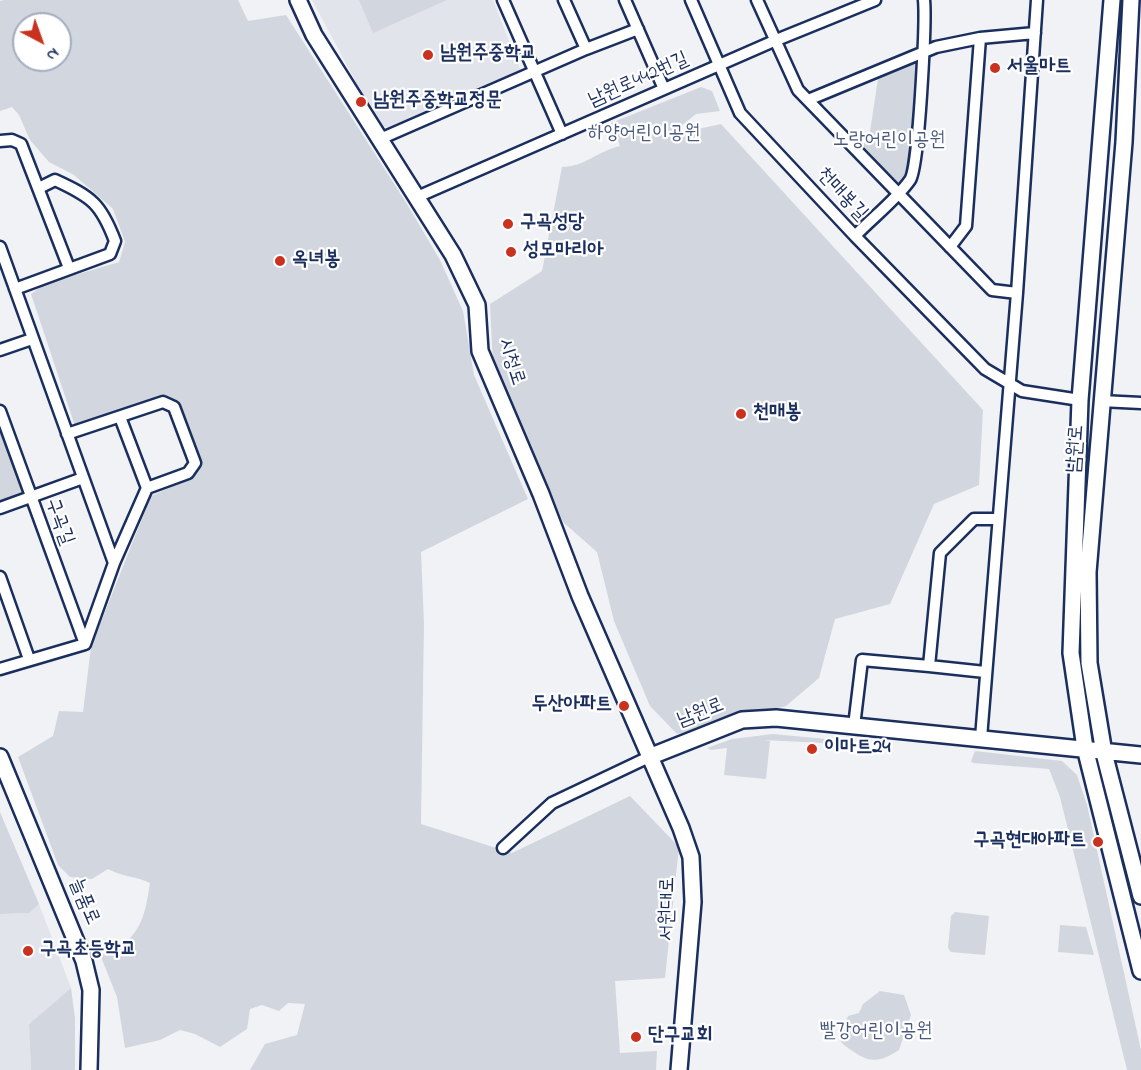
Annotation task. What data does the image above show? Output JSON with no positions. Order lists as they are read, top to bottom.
{
  "streets": {
    "street": [
      "남원로442번길",
      "천매봉길",
      "시청로",
      "남원로",
      "구곡길",
      "늘품로",
      "서원대로"
    ]
  },
  "crossings": [
    ["남원로442번길", "천매봉길"],
    ["남원로442번길", "시청로"],
    ["천매봉길", "남원로"],
    ["시청로", "남원로"],
    ["시청로", "서원대로"],
    ["남원로", "서원대로"]
  ],
  "parks": ["하양어린이공원", "노랑어린이공원", "빨강어린이공원"],
  "places": [
    "남원주중학교",
    "서울마트",
    "남원주중학교정문",
    "구곡성당",
    "성모마리아",
    "옥녀봉",
    "천매봉",
    "두산아파트",
    "이마트24",
    "구곡현대아파트",
    "구곡초등학교",
    "단구교회"
  ],
  "north": "bottom right"
}
